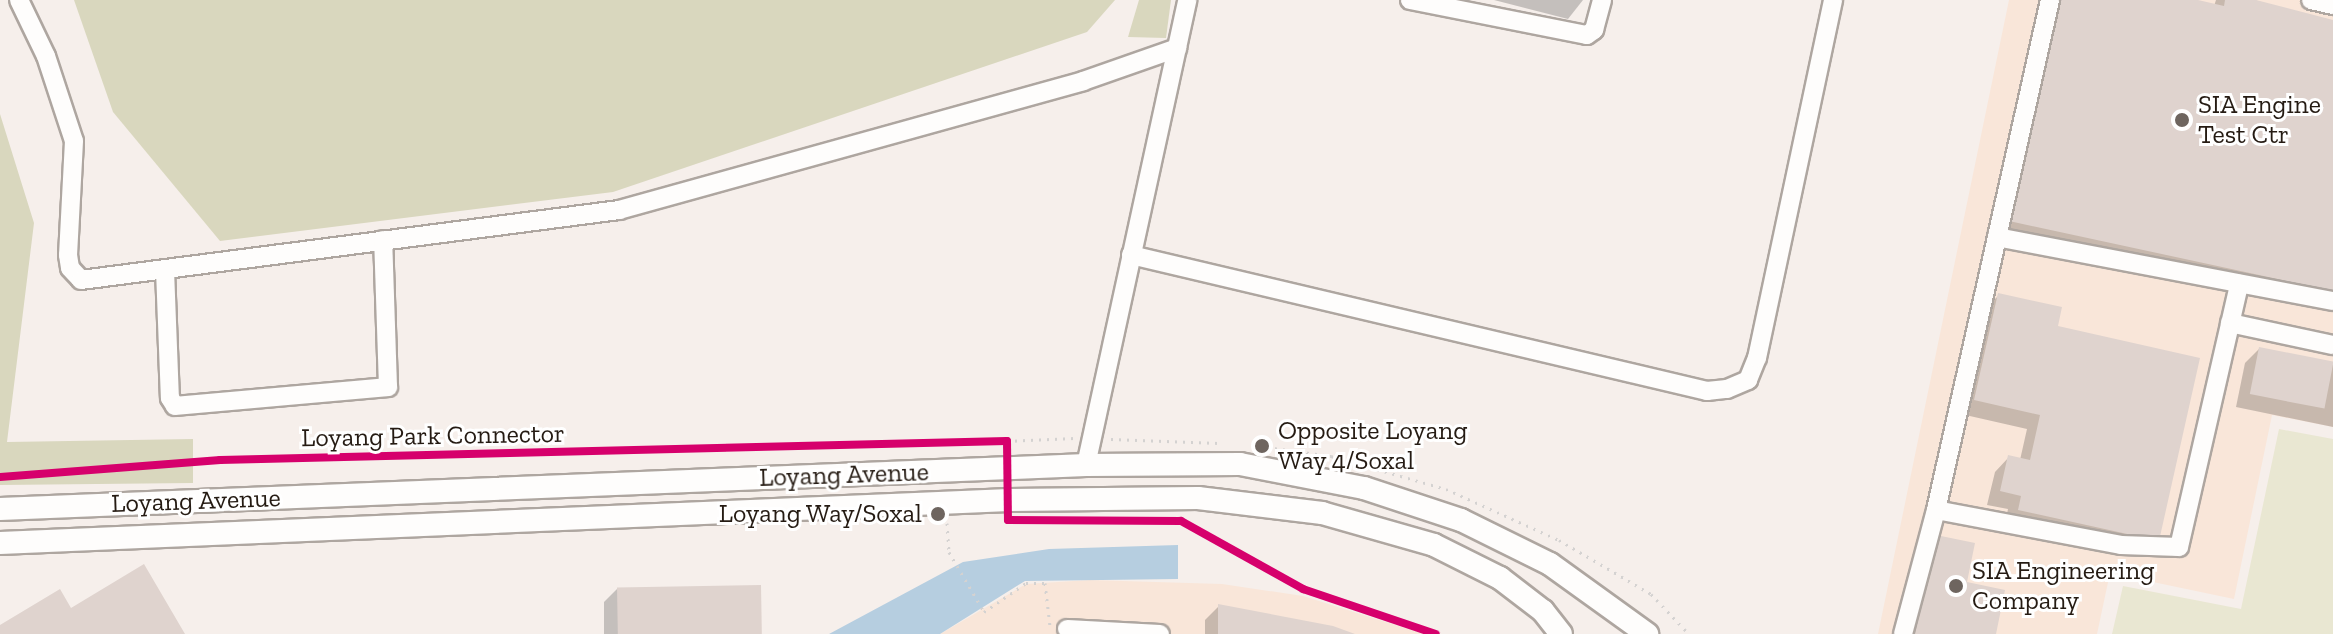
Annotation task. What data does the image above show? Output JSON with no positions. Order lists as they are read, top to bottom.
{
  "streets": {
    "main road": ["Loyang Avenue"],
    "cycle path": ["Loyang Park Connector"]
  },
  "places": [
    "SIA Engine Test Ctr",
    "Opposite Loyang Way 4/Soxal",
    "Loyang Way/Soxal",
    "SIA Engineering Company"
  ]
}
